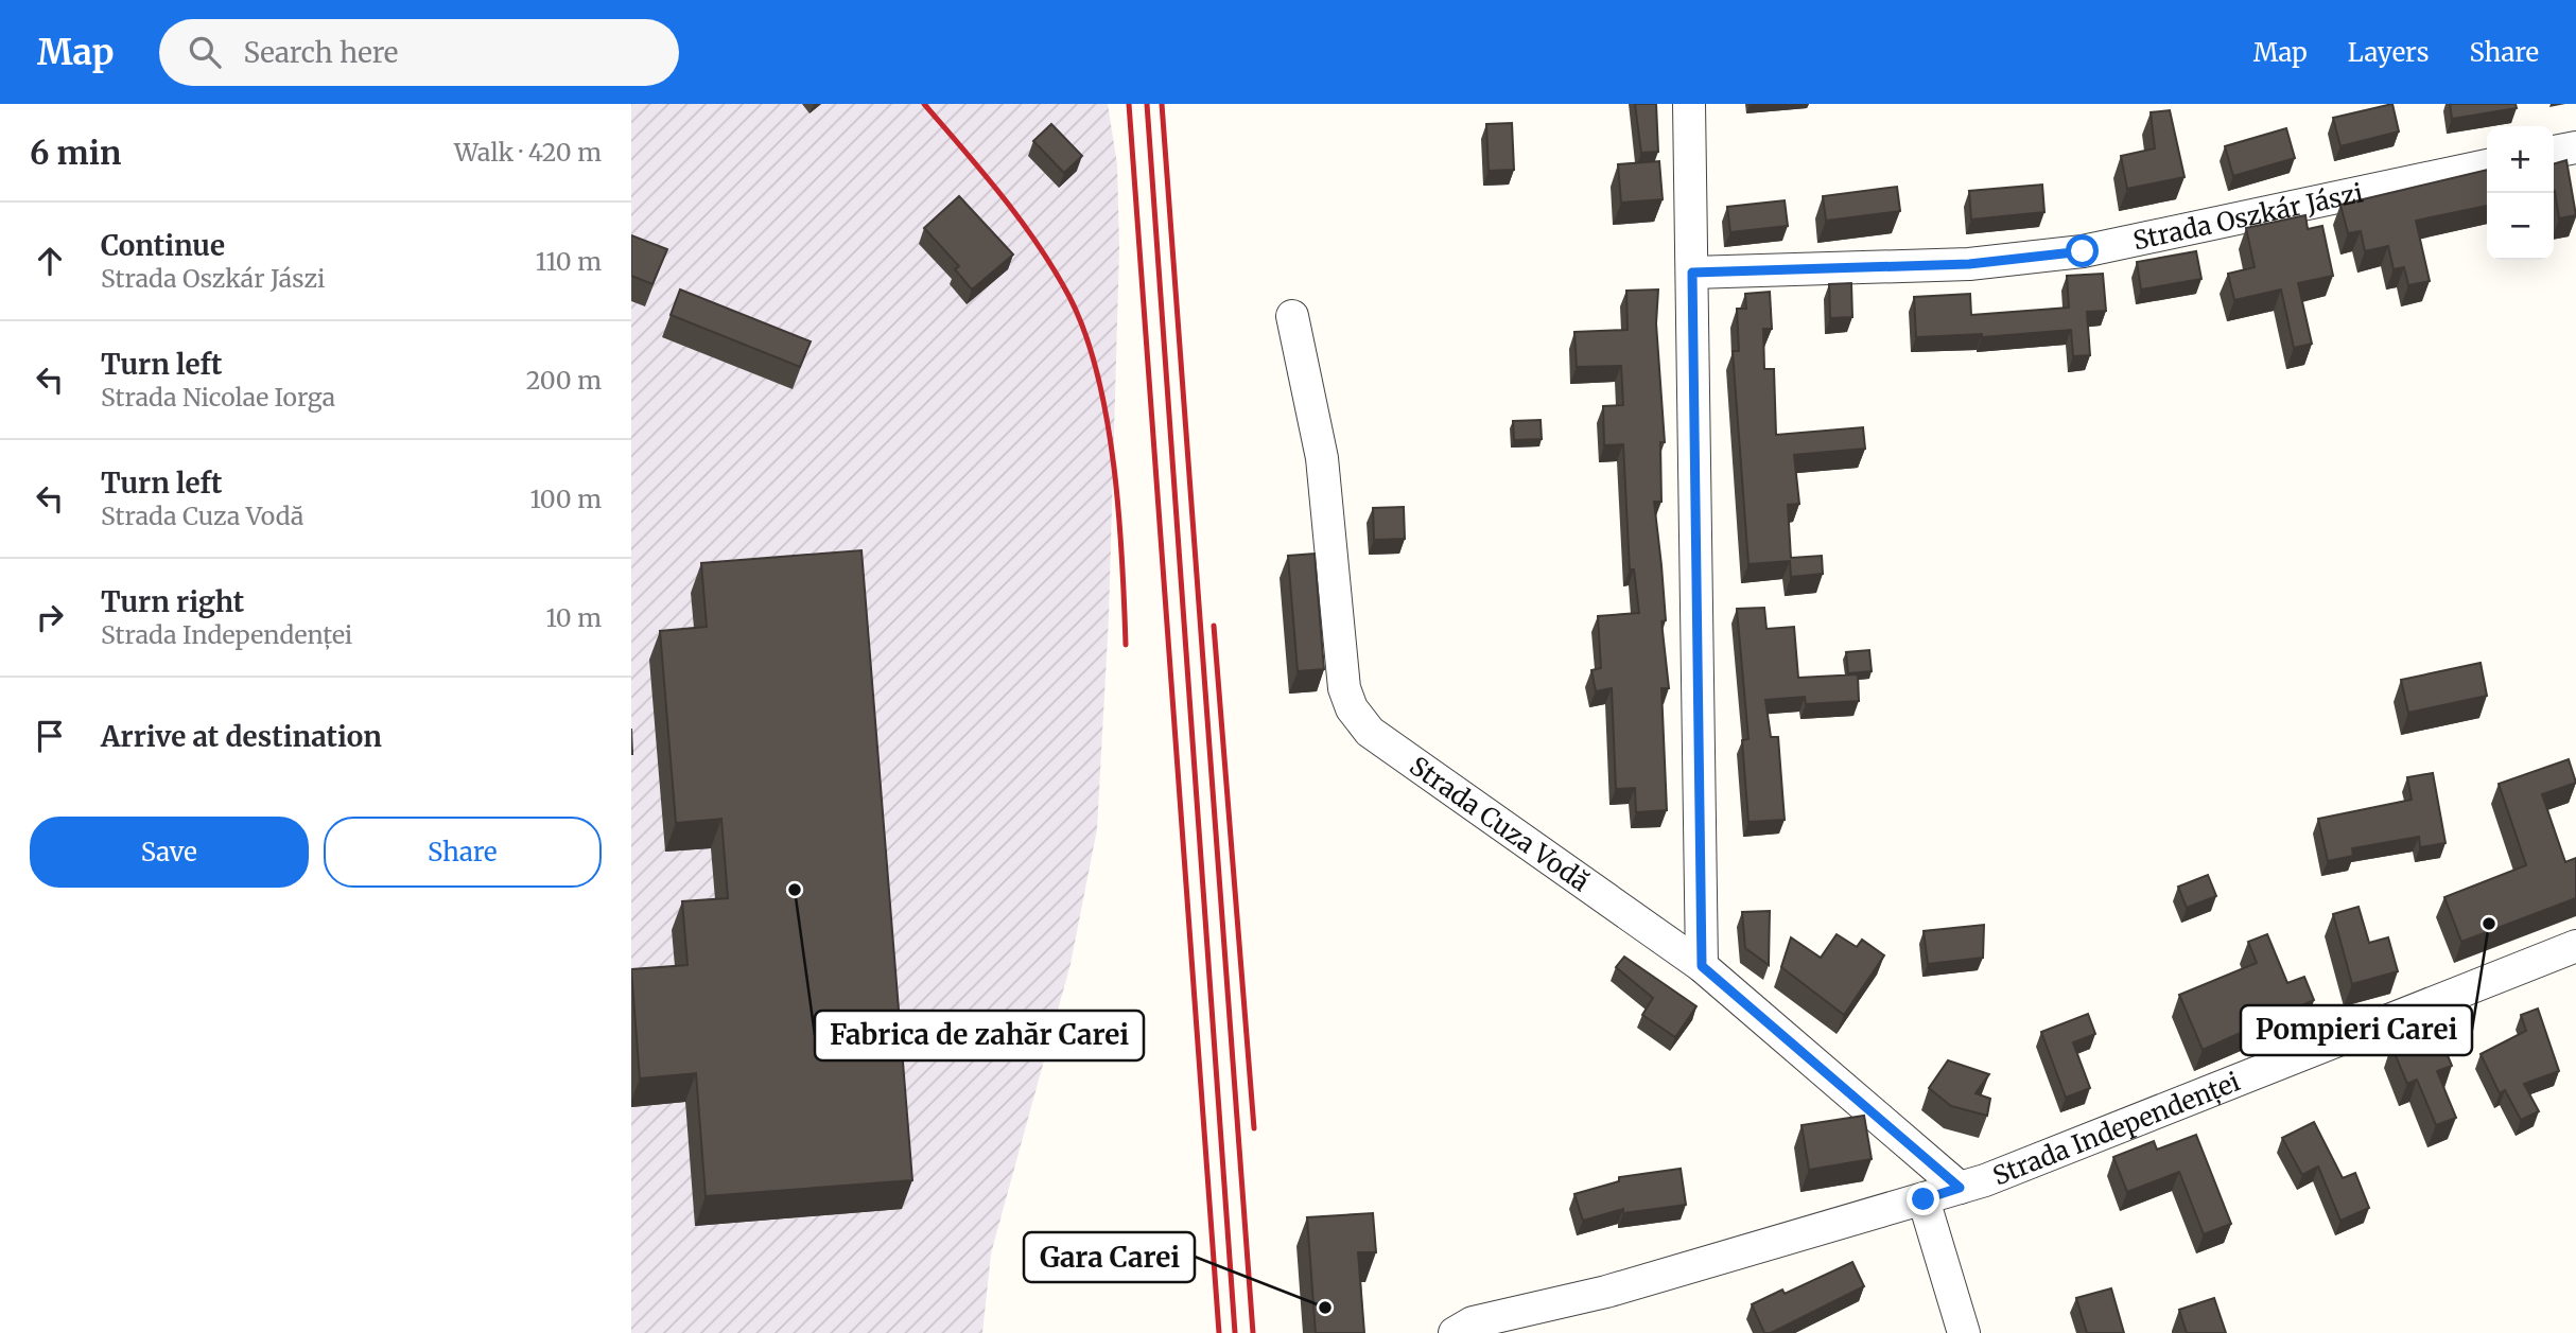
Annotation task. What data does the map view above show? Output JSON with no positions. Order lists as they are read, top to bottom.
{
  "streets": {
    "street": ["Strada Oszkár Jászi", "Strada Cuza Vodă", "Strada Independenței"]
  },
  "crossings": [
    ["Strada Cuza Vodă", "Strada Independenței"]
  ],
  "places": ["Fabrica de zahăr Carei", "Pompieri Carei", "Gara Carei"],
  "page": {
    "header": "Map",
    "search": "Search here",
    "nav": ["Map", "Layers", "Share"],
    "heading": ["6 min", "Walk · 420 m"],
    "map_buttons": ["+", "−"],
    "list": [
      ["Continue", "Strada Oszkár Jászi", "110 m"],
      ["Turn left", "Strada Nicolae Iorga", "200 m"],
      ["Turn left", "Strada Cuza Vodă", "100 m"],
      ["Turn right", "Strada Independenței", "10 m"],
      "Arrive at destination"
    ],
    "buttons": ["Save", "Share"]
  }
}
